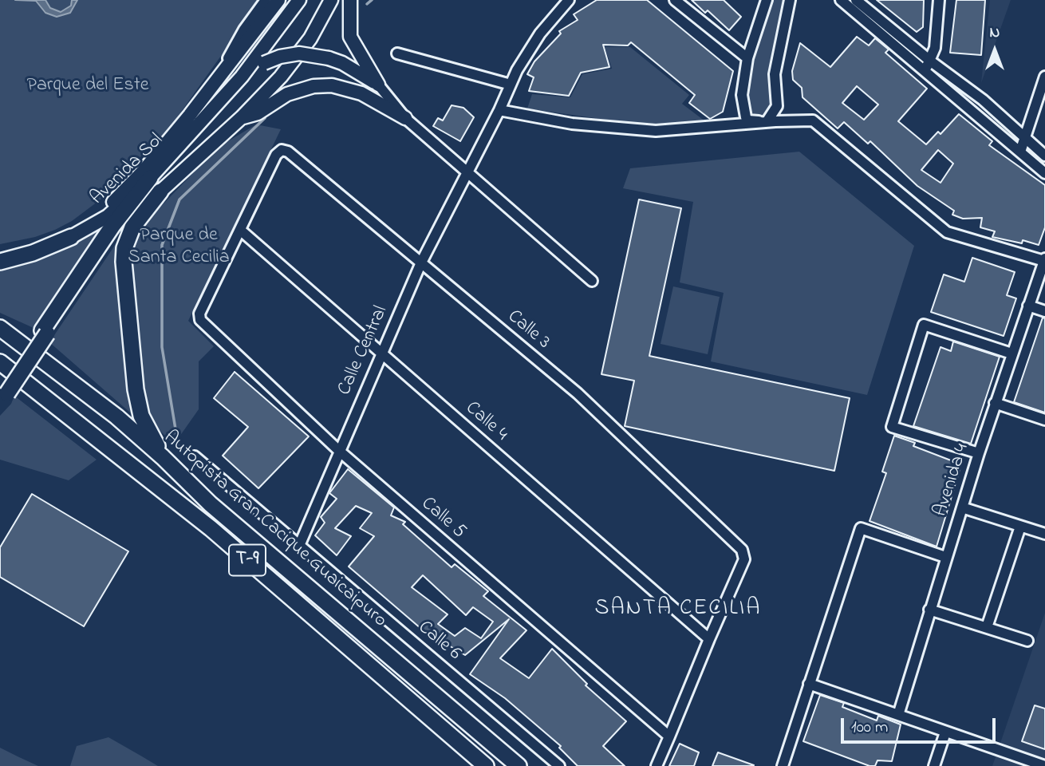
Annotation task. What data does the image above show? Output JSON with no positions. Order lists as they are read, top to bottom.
{
  "streets": {
    "highway": ["Autopista Gran Cacique Guaicaipuro", "T-9"],
    "main road": ["Avenida Sol"],
    "street": [
      "Calle 3",
      "Calle Central",
      "Calle 4",
      "Avenida 4",
      "Calle 5",
      "Calle 6"
    ]
  },
  "crossings": [
    ["Calle 3", "Calle Central"],
    ["Calle 3", "Calle 4"],
    ["Calle 3", "Calle 5"],
    ["Calle Central", "Calle 4"],
    ["Calle Central", "Calle 5"],
    ["Calle Central", "Calle 6"],
    ["Calle 4", "Calle 5"]
  ],
  "districts": ["SANTA CECILIA"],
  "parks": ["Parque del Este", "Parque de Santa Cecilia"],
  "scale_bar": "100 m",
  "north": "top"
}
